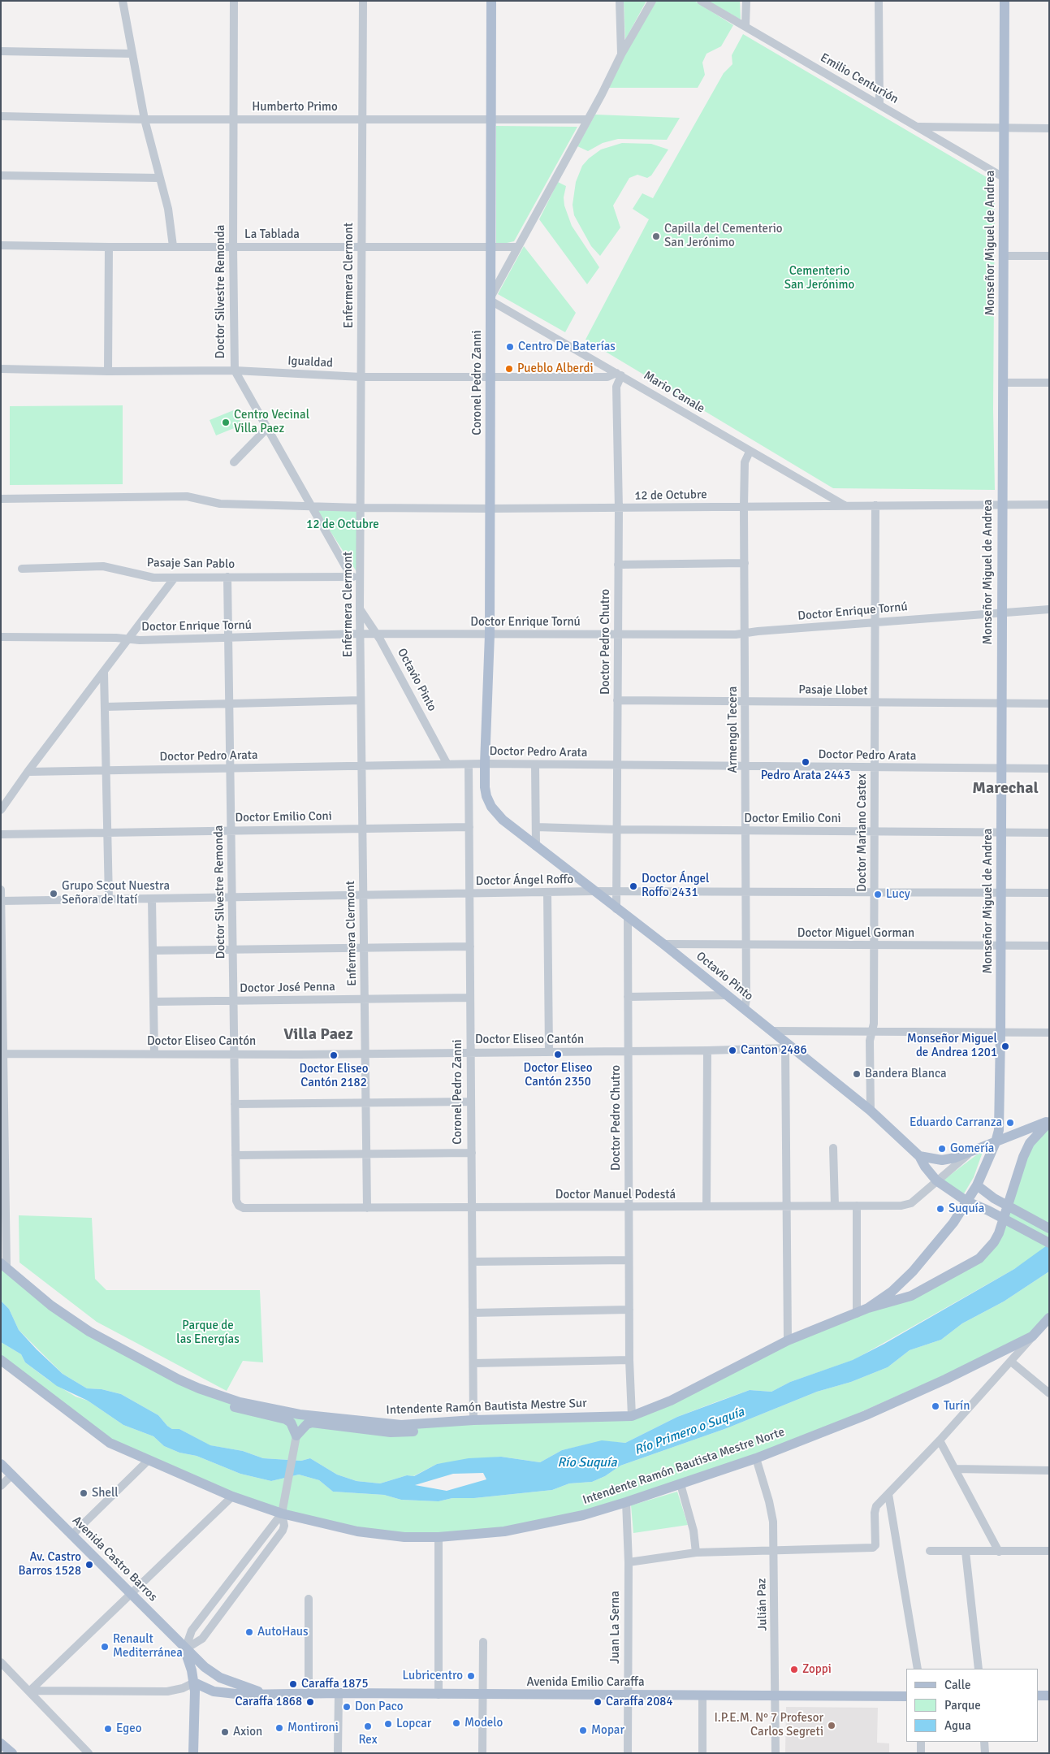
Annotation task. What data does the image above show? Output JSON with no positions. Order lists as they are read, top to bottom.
{
  "streets": {
    "main road": [
      "Monseñor Miguel de Andrea",
      "Coronel Pedro Zanni",
      "Octavio Pinto",
      "Intendente Ramón Bautista Mestre Sur",
      "Intendente Ramón Bautista Mestre Norte",
      "Avenida Castro Barros",
      "Avenida Emilio Caraffa"
    ],
    "street": [
      "Emilio Centurión",
      "Humberto Primo",
      "La Tablada",
      "Enfermera Clermont",
      "Doctor Silvestre Remonda",
      "Igualdad",
      "Mario Canale",
      "12 de Octubre",
      "Pasaje San Pablo",
      "Doctor Enrique Tornú",
      "Doctor Pedro Chutro",
      "Pasaje Llobet",
      "Armengol Tecera",
      "Doctor Pedro Arata",
      "Doctor Emilio Coni",
      "Doctor Mariano Castex",
      "Doctor Ángel Roffo",
      "Doctor Miguel Gorman",
      "Doctor José Penna",
      "Doctor Eliseo Cantón",
      "Doctor Manuel Podestá",
      "Julián Paz",
      "Juan La Serna"
    ]
  },
  "crossings": [
    ["Emilio Centurión", "Monseñor Miguel de Andrea"],
    ["Humberto Primo", "Enfermera Clermont"],
    ["Humberto Primo", "Doctor Silvestre Remonda"],
    ["Humberto Primo", "Coronel Pedro Zanni"],
    ["La Tablada", "Enfermera Clermont"],
    ["La Tablada", "Doctor Silvestre Remonda"],
    ["La Tablada", "Coronel Pedro Zanni"],
    ["Monseñor Miguel de Andrea", "12 de Octubre"],
    ["Monseñor Miguel de Andrea", "Doctor Enrique Tornú"],
    ["Monseñor Miguel de Andrea", "Pasaje Llobet"],
    ["Monseñor Miguel de Andrea", "Doctor Pedro Arata"],
    ["Monseñor Miguel de Andrea", "Doctor Emilio Coni"],
    ["Monseñor Miguel de Andrea", "Doctor Ángel Roffo"],
    ["Monseñor Miguel de Andrea", "Doctor Miguel Gorman"],
    ["Monseñor Miguel de Andrea", "Intendente Ramón Bautista Mestre Sur"],
    ["Enfermera Clermont", "Igualdad"],
    ["Enfermera Clermont", "12 de Octubre"],
    ["Enfermera Clermont", "Pasaje San Pablo"],
    ["Enfermera Clermont", "Doctor Enrique Tornú"],
    ["Enfermera Clermont", "Octavio Pinto"],
    ["Enfermera Clermont", "Doctor Pedro Arata"],
    ["Enfermera Clermont", "Doctor Emilio Coni"],
    ["Enfermera Clermont", "Doctor Ángel Roffo"],
    ["Enfermera Clermont", "Doctor José Penna"],
    ["Enfermera Clermont", "Doctor Eliseo Cantón"],
    ["Enfermera Clermont", "Doctor Manuel Podestá"],
    ["Doctor Silvestre Remonda", "Igualdad"],
    ["Doctor Silvestre Remonda", "12 de Octubre"],
    ["Doctor Silvestre Remonda", "Pasaje San Pablo"],
    ["Doctor Silvestre Remonda", "Doctor Enrique Tornú"],
    ["Doctor Silvestre Remonda", "Doctor Pedro Arata"],
    ["Doctor Silvestre Remonda", "Doctor Emilio Coni"],
    ["Doctor Silvestre Remonda", "Doctor Ángel Roffo"],
    ["Doctor Silvestre Remonda", "Doctor José Penna"],
    ["Doctor Silvestre Remonda", "Doctor Eliseo Cantón"],
    ["Doctor Silvestre Remonda", "Doctor Manuel Podestá"],
    ["Igualdad", "Coronel Pedro Zanni"],
    ["Igualdad", "Mario Canale"],
    ["Igualdad", "Doctor Pedro Chutro"],
    ["Coronel Pedro Zanni", "Mario Canale"],
    ["Coronel Pedro Zanni", "12 de Octubre"],
    ["Coronel Pedro Zanni", "Doctor Enrique Tornú"],
    ["Coronel Pedro Zanni", "Octavio Pinto"],
    ["Coronel Pedro Zanni", "Doctor Pedro Arata"],
    ["Coronel Pedro Zanni", "Doctor Emilio Coni"],
    ["Coronel Pedro Zanni", "Doctor Ángel Roffo"],
    ["Coronel Pedro Zanni", "Doctor José Penna"],
    ["Coronel Pedro Zanni", "Doctor Eliseo Cantón"],
    ["Coronel Pedro Zanni", "Doctor Manuel Podestá"],
    ["Coronel Pedro Zanni", "Intendente Ramón Bautista Mestre Sur"],
    ["Mario Canale", "12 de Octubre"],
    ["Mario Canale", "Doctor Pedro Chutro"],
    ["Mario Canale", "Armengol Tecera"],
    ["12 de Octubre", "Doctor Pedro Chutro"],
    ["12 de Octubre", "Armengol Tecera"],
    ["12 de Octubre", "Doctor Mariano Castex"],
    ["Doctor Enrique Tornú", "Doctor Pedro Chutro"],
    ["Doctor Enrique Tornú", "Octavio Pinto"],
    ["Doctor Enrique Tornú", "Armengol Tecera"],
    ["Doctor Enrique Tornú", "Doctor Mariano Castex"],
    ["Doctor Pedro Chutro", "Octavio Pinto"],
    ["Doctor Pedro Chutro", "Pasaje Llobet"],
    ["Doctor Pedro Chutro", "Doctor Pedro Arata"],
    ["Doctor Pedro Chutro", "Doctor Emilio Coni"],
    ["Doctor Pedro Chutro", "Doctor Ángel Roffo"],
    ["Doctor Pedro Chutro", "Doctor Eliseo Cantón"],
    ["Doctor Pedro Chutro", "Doctor Manuel Podestá"],
    ["Doctor Pedro Chutro", "Intendente Ramón Bautista Mestre Sur"],
    ["Octavio Pinto", "Armengol Tecera"],
    ["Octavio Pinto", "Doctor Pedro Arata"],
    ["Octavio Pinto", "Doctor Mariano Castex"],
    ["Octavio Pinto", "Doctor Ángel Roffo"],
    ["Octavio Pinto", "Doctor Miguel Gorman"],
    ["Octavio Pinto", "Doctor Eliseo Cantón"],
    ["Octavio Pinto", "Doctor Manuel Podestá"],
    ["Octavio Pinto", "Intendente Ramón Bautista Mestre Sur"],
    ["Pasaje Llobet", "Armengol Tecera"],
    ["Pasaje Llobet", "Doctor Mariano Castex"],
    ["Armengol Tecera", "Doctor Pedro Arata"],
    ["Armengol Tecera", "Doctor Emilio Coni"],
    ["Armengol Tecera", "Doctor Ángel Roffo"],
    ["Armengol Tecera", "Doctor Miguel Gorman"],
    ["Doctor Pedro Arata", "Doctor Mariano Castex"],
    ["Doctor Emilio Coni", "Doctor Mariano Castex"],
    ["Doctor Mariano Castex", "Doctor Ángel Roffo"],
    ["Doctor Mariano Castex", "Doctor Miguel Gorman"],
    ["Intendente Ramón Bautista Mestre Norte", "Julián Paz"],
    ["Intendente Ramón Bautista Mestre Norte", "Juan La Serna"],
    ["Avenida Castro Barros", "Avenida Emilio Caraffa"],
    ["Julián Paz", "Avenida Emilio Caraffa"],
    ["Juan La Serna", "Avenida Emilio Caraffa"]
  ],
  "districts": ["Marechal", "Villa Paez"],
  "water": ["Río Primero o Suquía", "Río Suquía"],
  "parks": ["Cementerio San Jerónimo", "12 de Octubre", "Parque de las Energías"],
  "places": [
    "Capilla del Cementerio San Jerónimo",
    "Centro De Baterías",
    "Pueblo Alberdi",
    "Centro Vecinal Villa Paez",
    "Pedro Arata 2443",
    "Doctor Ángel Roffo 2431",
    "Grupo Scout Nuestra Señora de Itatí",
    "Lucy",
    "Monseñor Miguel de Andrea 1201",
    "Canton 2486",
    "Doctor Eliseo Cantón 2350",
    "Doctor Eliseo Cantón 2182",
    "Bandera Blanca",
    "Eduardo Carranza",
    "Gomería",
    "Suquía",
    "Turín",
    "Shell",
    "Av. Castro Barros 1528",
    "AutoHaus",
    "Renault Mediterránea",
    "Zoppi",
    "Lubricentro",
    "Caraffa 1875",
    "Caraffa 1868",
    "Caraffa 2084",
    "Don Paco",
    "Modelo",
    "Lopcar",
    "I.P.E.M. N° 7 Profesor Carlos Segreti",
    "Rex",
    "Montironi",
    "Egeo",
    "Mopar",
    "Axion"
  ],
  "legend": ["Calle", "Parque", "Agua"]
}
